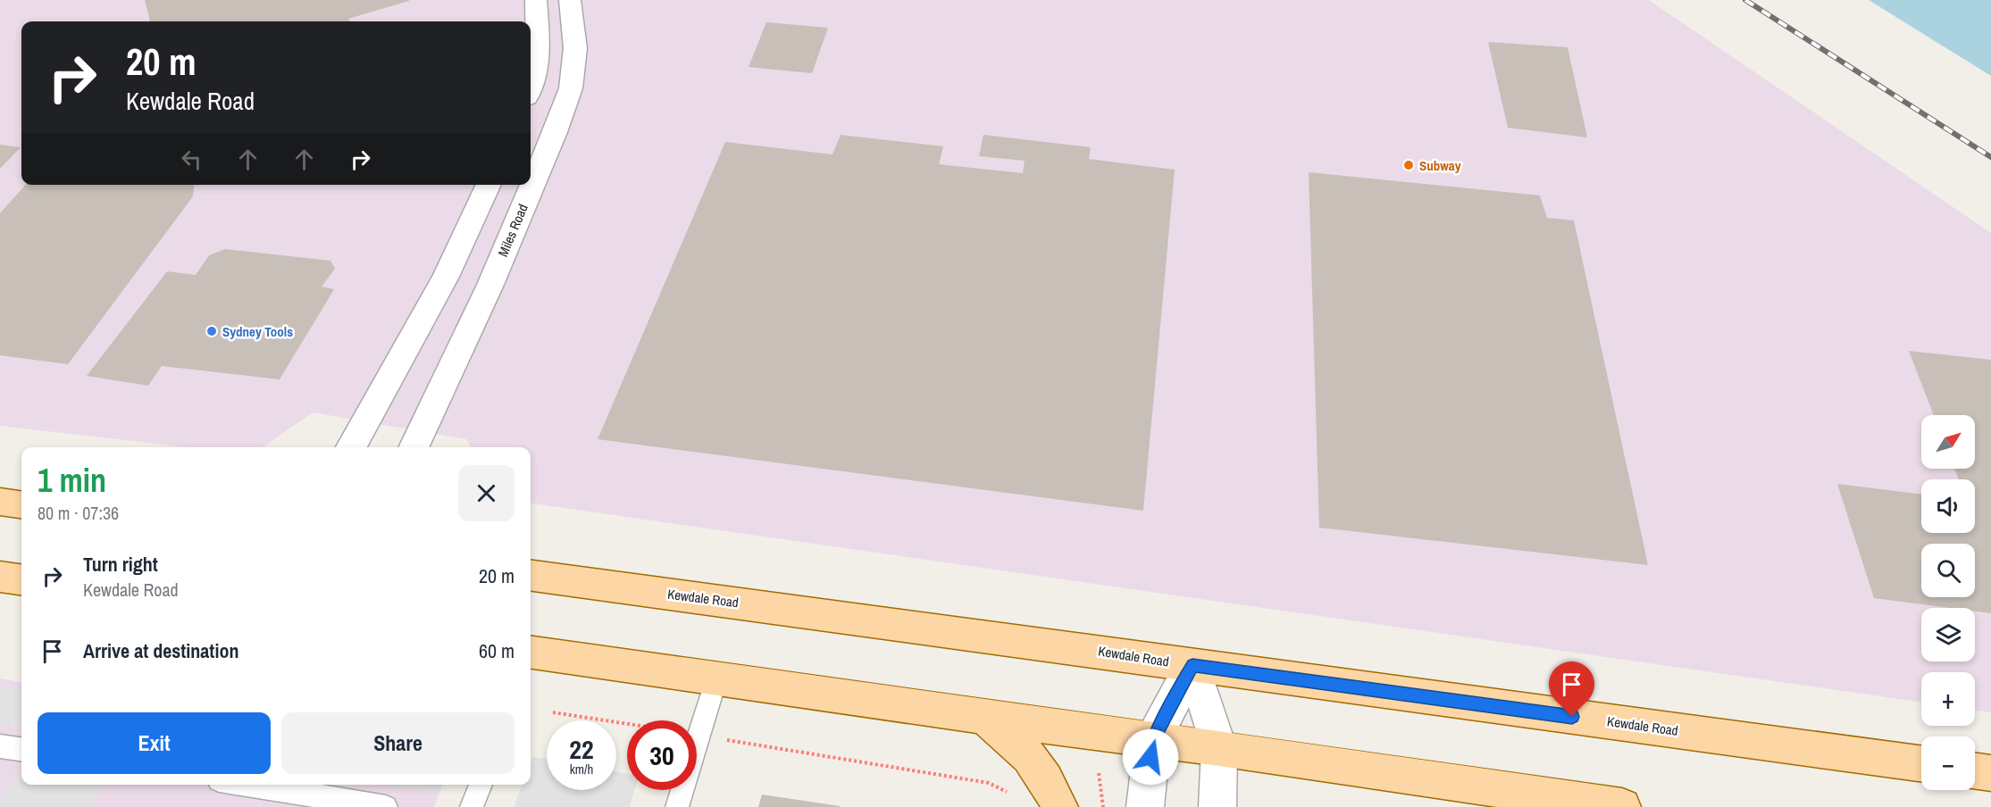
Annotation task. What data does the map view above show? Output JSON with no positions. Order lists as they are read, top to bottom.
{
  "streets": {
    "main road": ["Kewdale Road"],
    "street": ["Miles Road"]
  },
  "places": ["Subway", "Sydney Tools"],
  "north": "top right",
  "page": {
    "turn": ["20 m", "Kewdale Road"],
    "map_buttons": ["+", "−"],
    "heading": ["1 min", "80 m · 07:36"],
    "list": [
      {
        "name": "Turn right",
        "note": "Kewdale Road",
        "value": "20 m"
      },
      {
        "name": "Arrive at destination",
        "value": "60 m"
      }
    ],
    "buttons": ["Exit", "Share"],
    "speed": "22 km/h",
    "limit": "30"
  }
}
